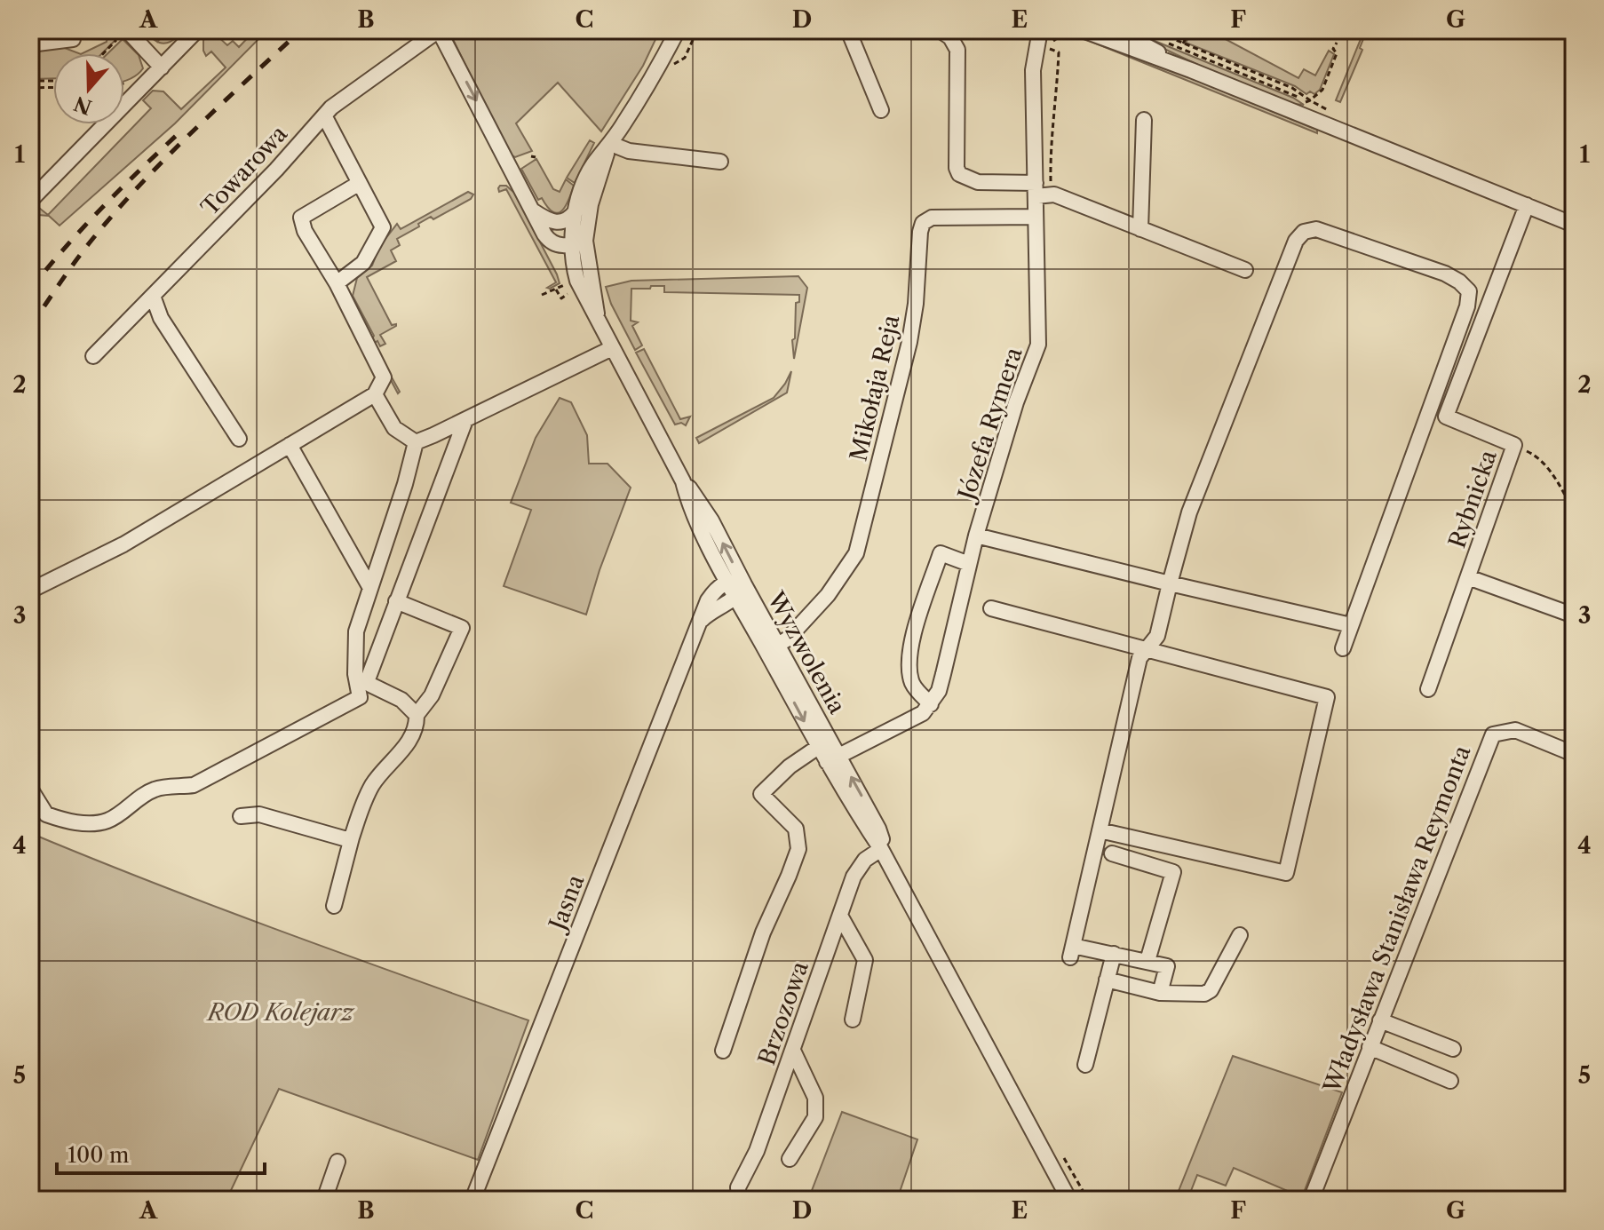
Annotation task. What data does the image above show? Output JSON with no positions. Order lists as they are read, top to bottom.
{
  "streets": {
    "street": [
      "Towarowa",
      "Mikołaja Reja",
      "Józefa Rymera",
      "Rybnicka",
      "Wyzwolenia",
      "Jasna",
      "Władysława Stanisława Reymonta",
      "Brzozowa"
    ]
  },
  "crossings": [
    ["Towarowa", "Wyzwolenia"],
    ["Mikołaja Reja", "Józefa Rymera"],
    ["Mikołaja Reja", "Wyzwolenia"],
    ["Wyzwolenia", "Jasna"],
    ["Wyzwolenia", "Brzozowa"]
  ],
  "parks": ["ROD Kolejarz"],
  "scale_bar": "100 m",
  "north": "bottom",
  "grid": {
    "columns": [
      "A",
      "B",
      "C",
      "D",
      "E",
      "F",
      "G"
    ],
    "rows": [
      "1",
      "2",
      "3",
      "4",
      "5"
    ]
  }
}
